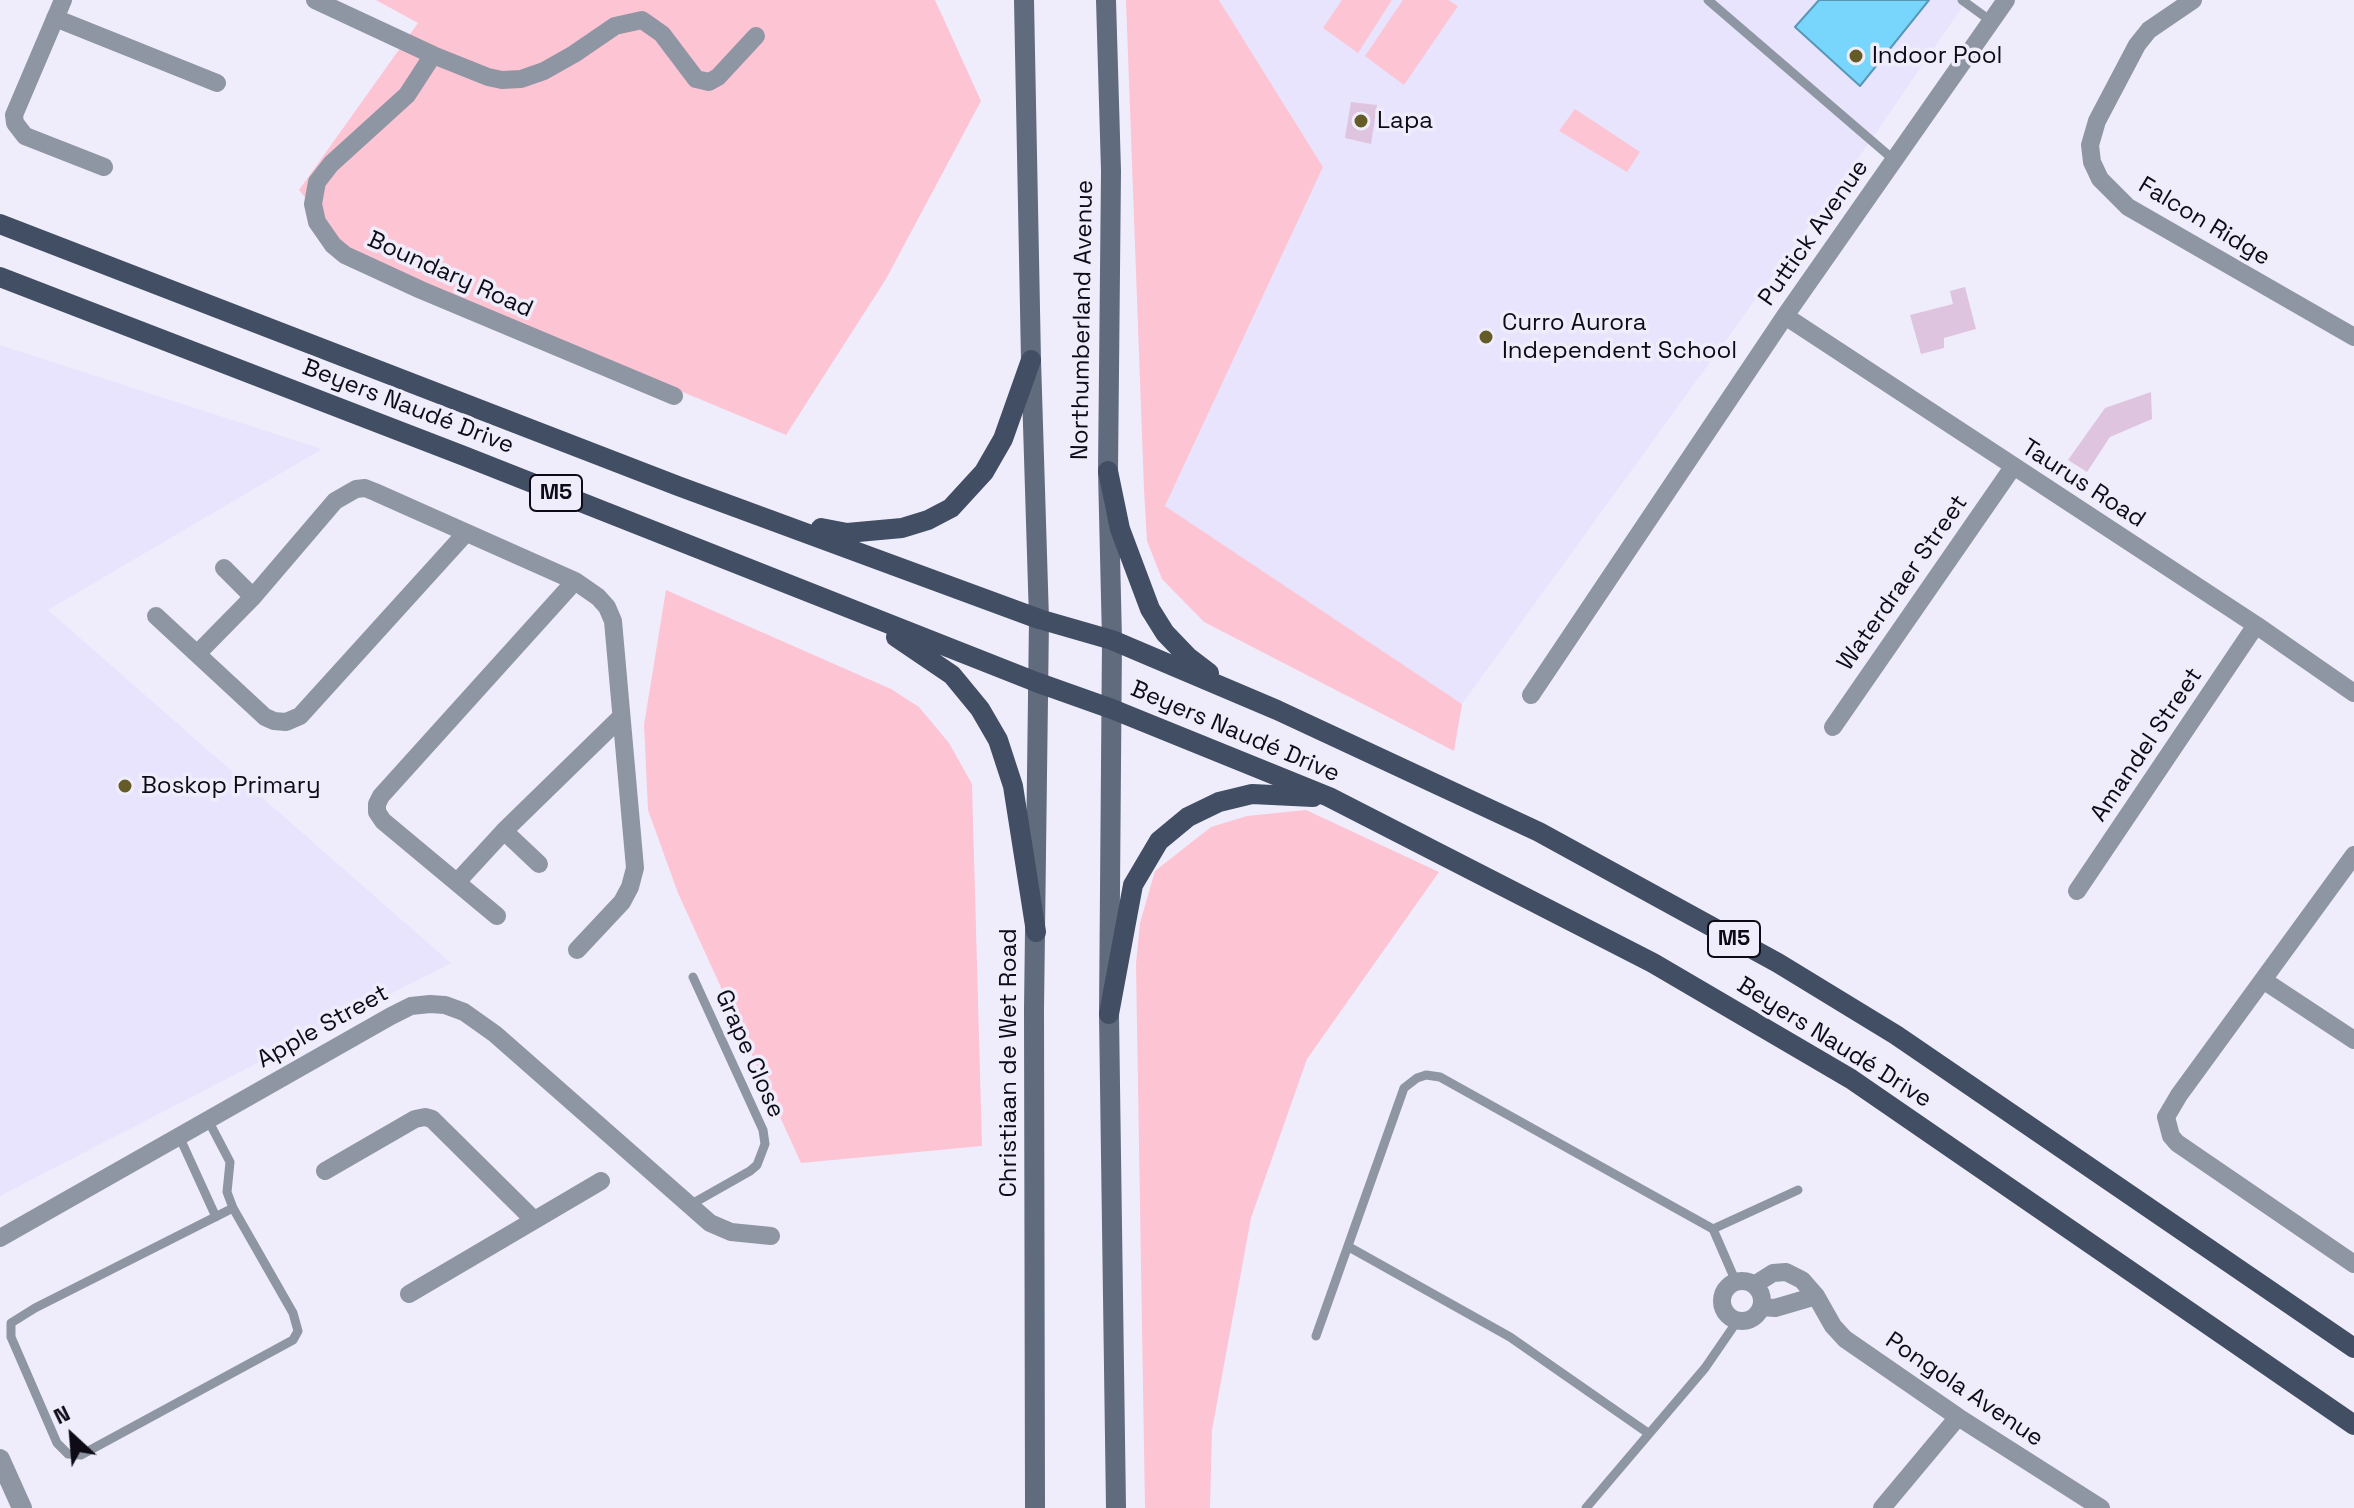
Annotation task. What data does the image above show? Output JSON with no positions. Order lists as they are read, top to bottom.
{
  "streets": {
    "main road": [
      "Northumberland Avenue",
      "Beyers Naudé Drive",
      "M5",
      "Christiaan de Wet Road"
    ],
    "street": [
      "Falcon Ridge",
      "Puttick Avenue",
      "Boundary Road",
      "Taurus Road",
      "Waterdraer Street",
      "Amandel Street",
      "Apple Street",
      "Pongola Avenue"
    ],
    "lane": ["Grape Close"]
  },
  "crossings": [
    ["Puttick Avenue", "Taurus Road"],
    ["Northumberland Avenue", "Beyers Naudé Drive"],
    ["Northumberland Avenue", "Christiaan de Wet Road"],
    ["Beyers Naudé Drive", "Christiaan de Wet Road"],
    ["Taurus Road", "Waterdraer Street"],
    ["Taurus Road", "Amandel Street"],
    ["Apple Street", "Grape Close"]
  ],
  "places": [
    "Indoor Pool",
    "Lapa",
    "Curro Aurora Independent School",
    "Boskop Primary"
  ],
  "north": "top left"
}
